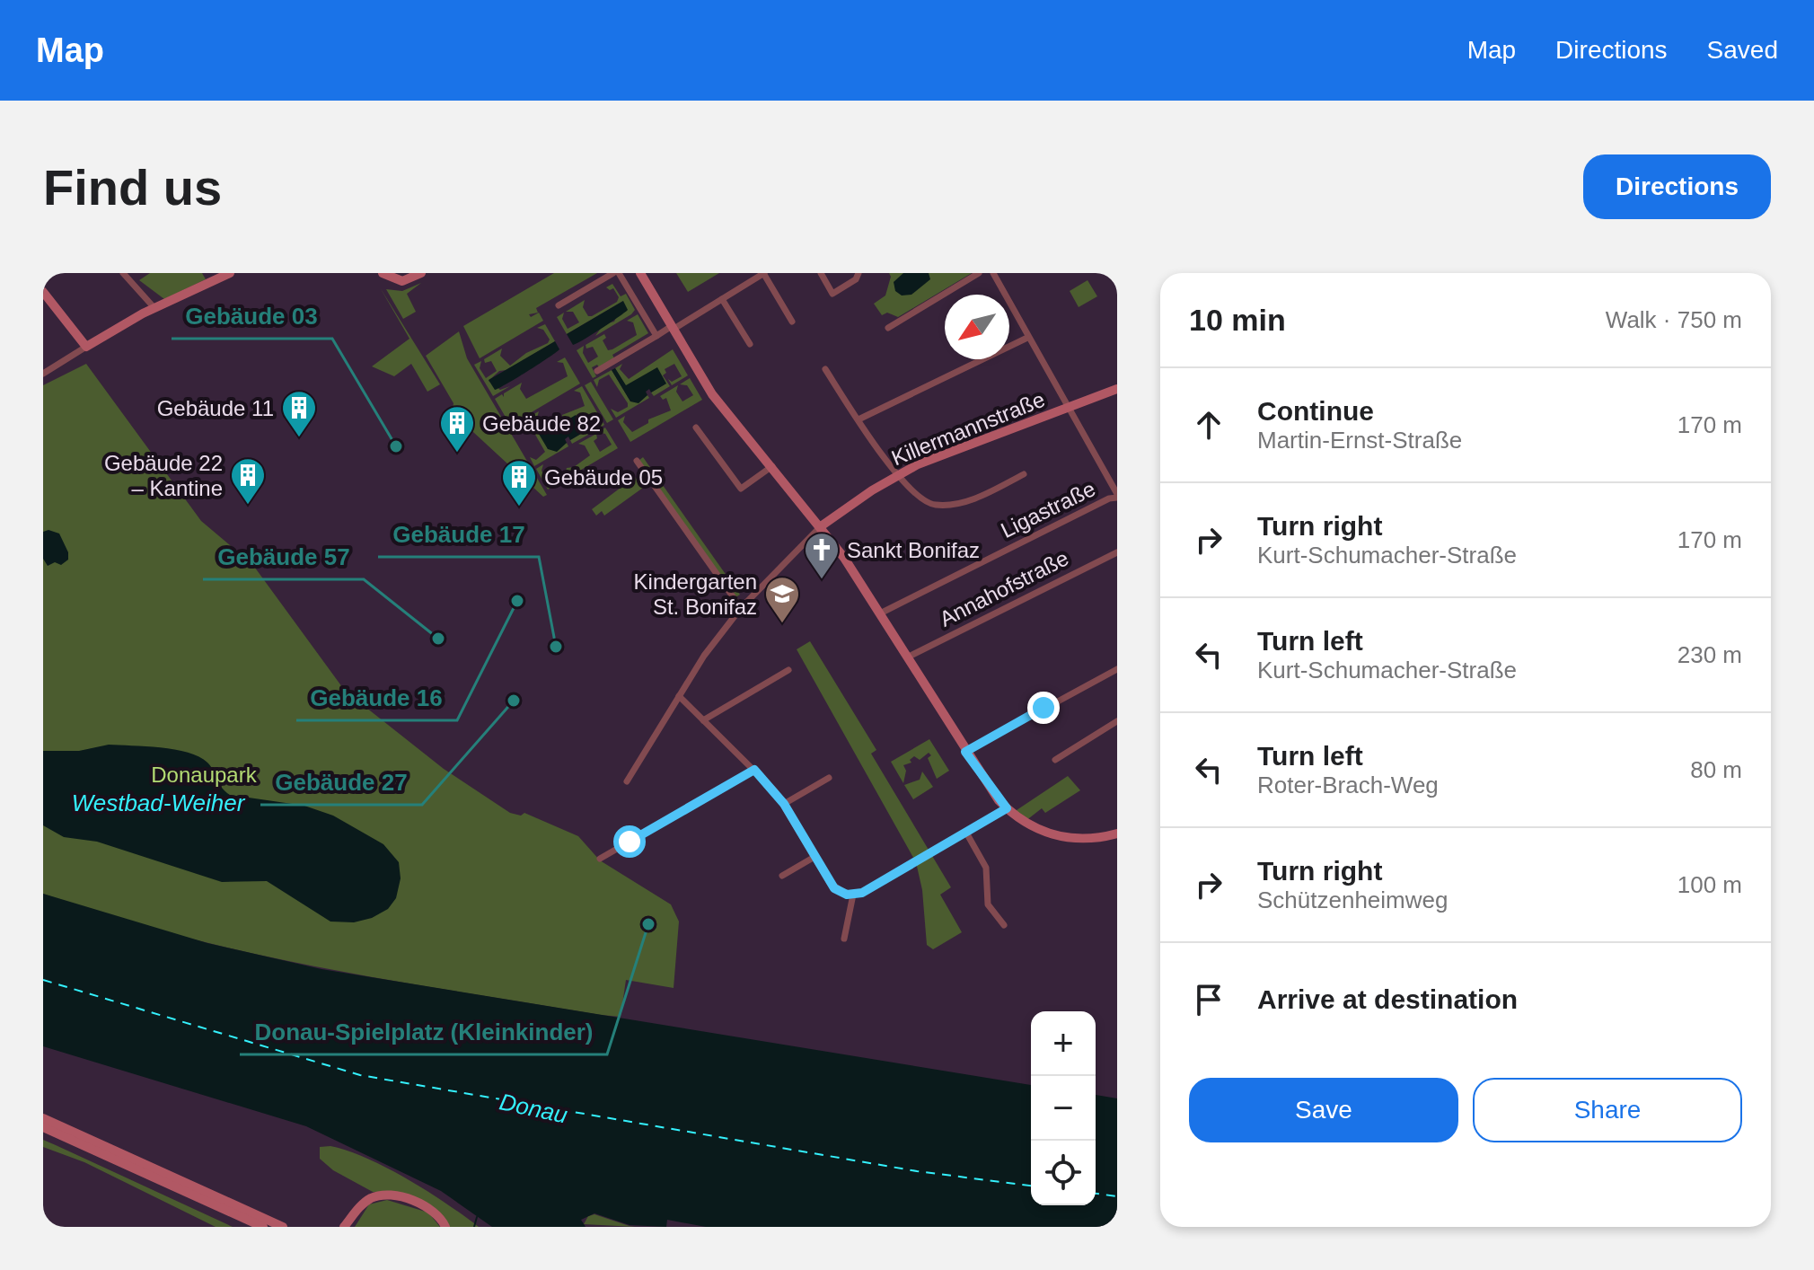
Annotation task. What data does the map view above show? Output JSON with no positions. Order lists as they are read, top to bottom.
{
  "streets": {
    "street": ["Killermannstraße", "Ligastraße", "Annahofstraße"]
  },
  "water": ["Westbad-Weiher", "Donau"],
  "parks": ["Donaupark"],
  "places": {
    "building": [
      "Gebäude 11",
      "Gebäude 82",
      "Gebäude 22 – Kantine",
      "Gebäude 05"
    ],
    "other": [
      "Gebäude 03",
      "Gebäude 16",
      "Gebäude 57",
      "Gebäude 17",
      "Gebäude 27",
      "Donau-Spielplatz (Kleinkinder)"
    ],
    "church": ["Sankt Bonifaz"],
    "school or university": ["Kindergarten St. Bonifaz"]
  },
  "north": "bottom left",
  "page": {
    "header": "Map",
    "nav": ["Map", "Directions", "Saved"],
    "buttons": [
      "Directions",
      ["Save", "Share"]
    ],
    "title": "Find us",
    "heading": ["10 min", "Walk · 750 m"],
    "list": [
      ["Continue", "Martin-Ernst-Straße", "170 m"],
      ["Turn right", "Kurt-Schumacher-Straße", "170 m"],
      ["Turn left", "Kurt-Schumacher-Straße", "230 m"],
      ["Turn left", "Roter-Brach-Weg", "80 m"],
      ["Turn right", "Schützenheimweg", "100 m"],
      "Arrive at destination"
    ],
    "map_buttons": ["+", "−"]
  }
}
